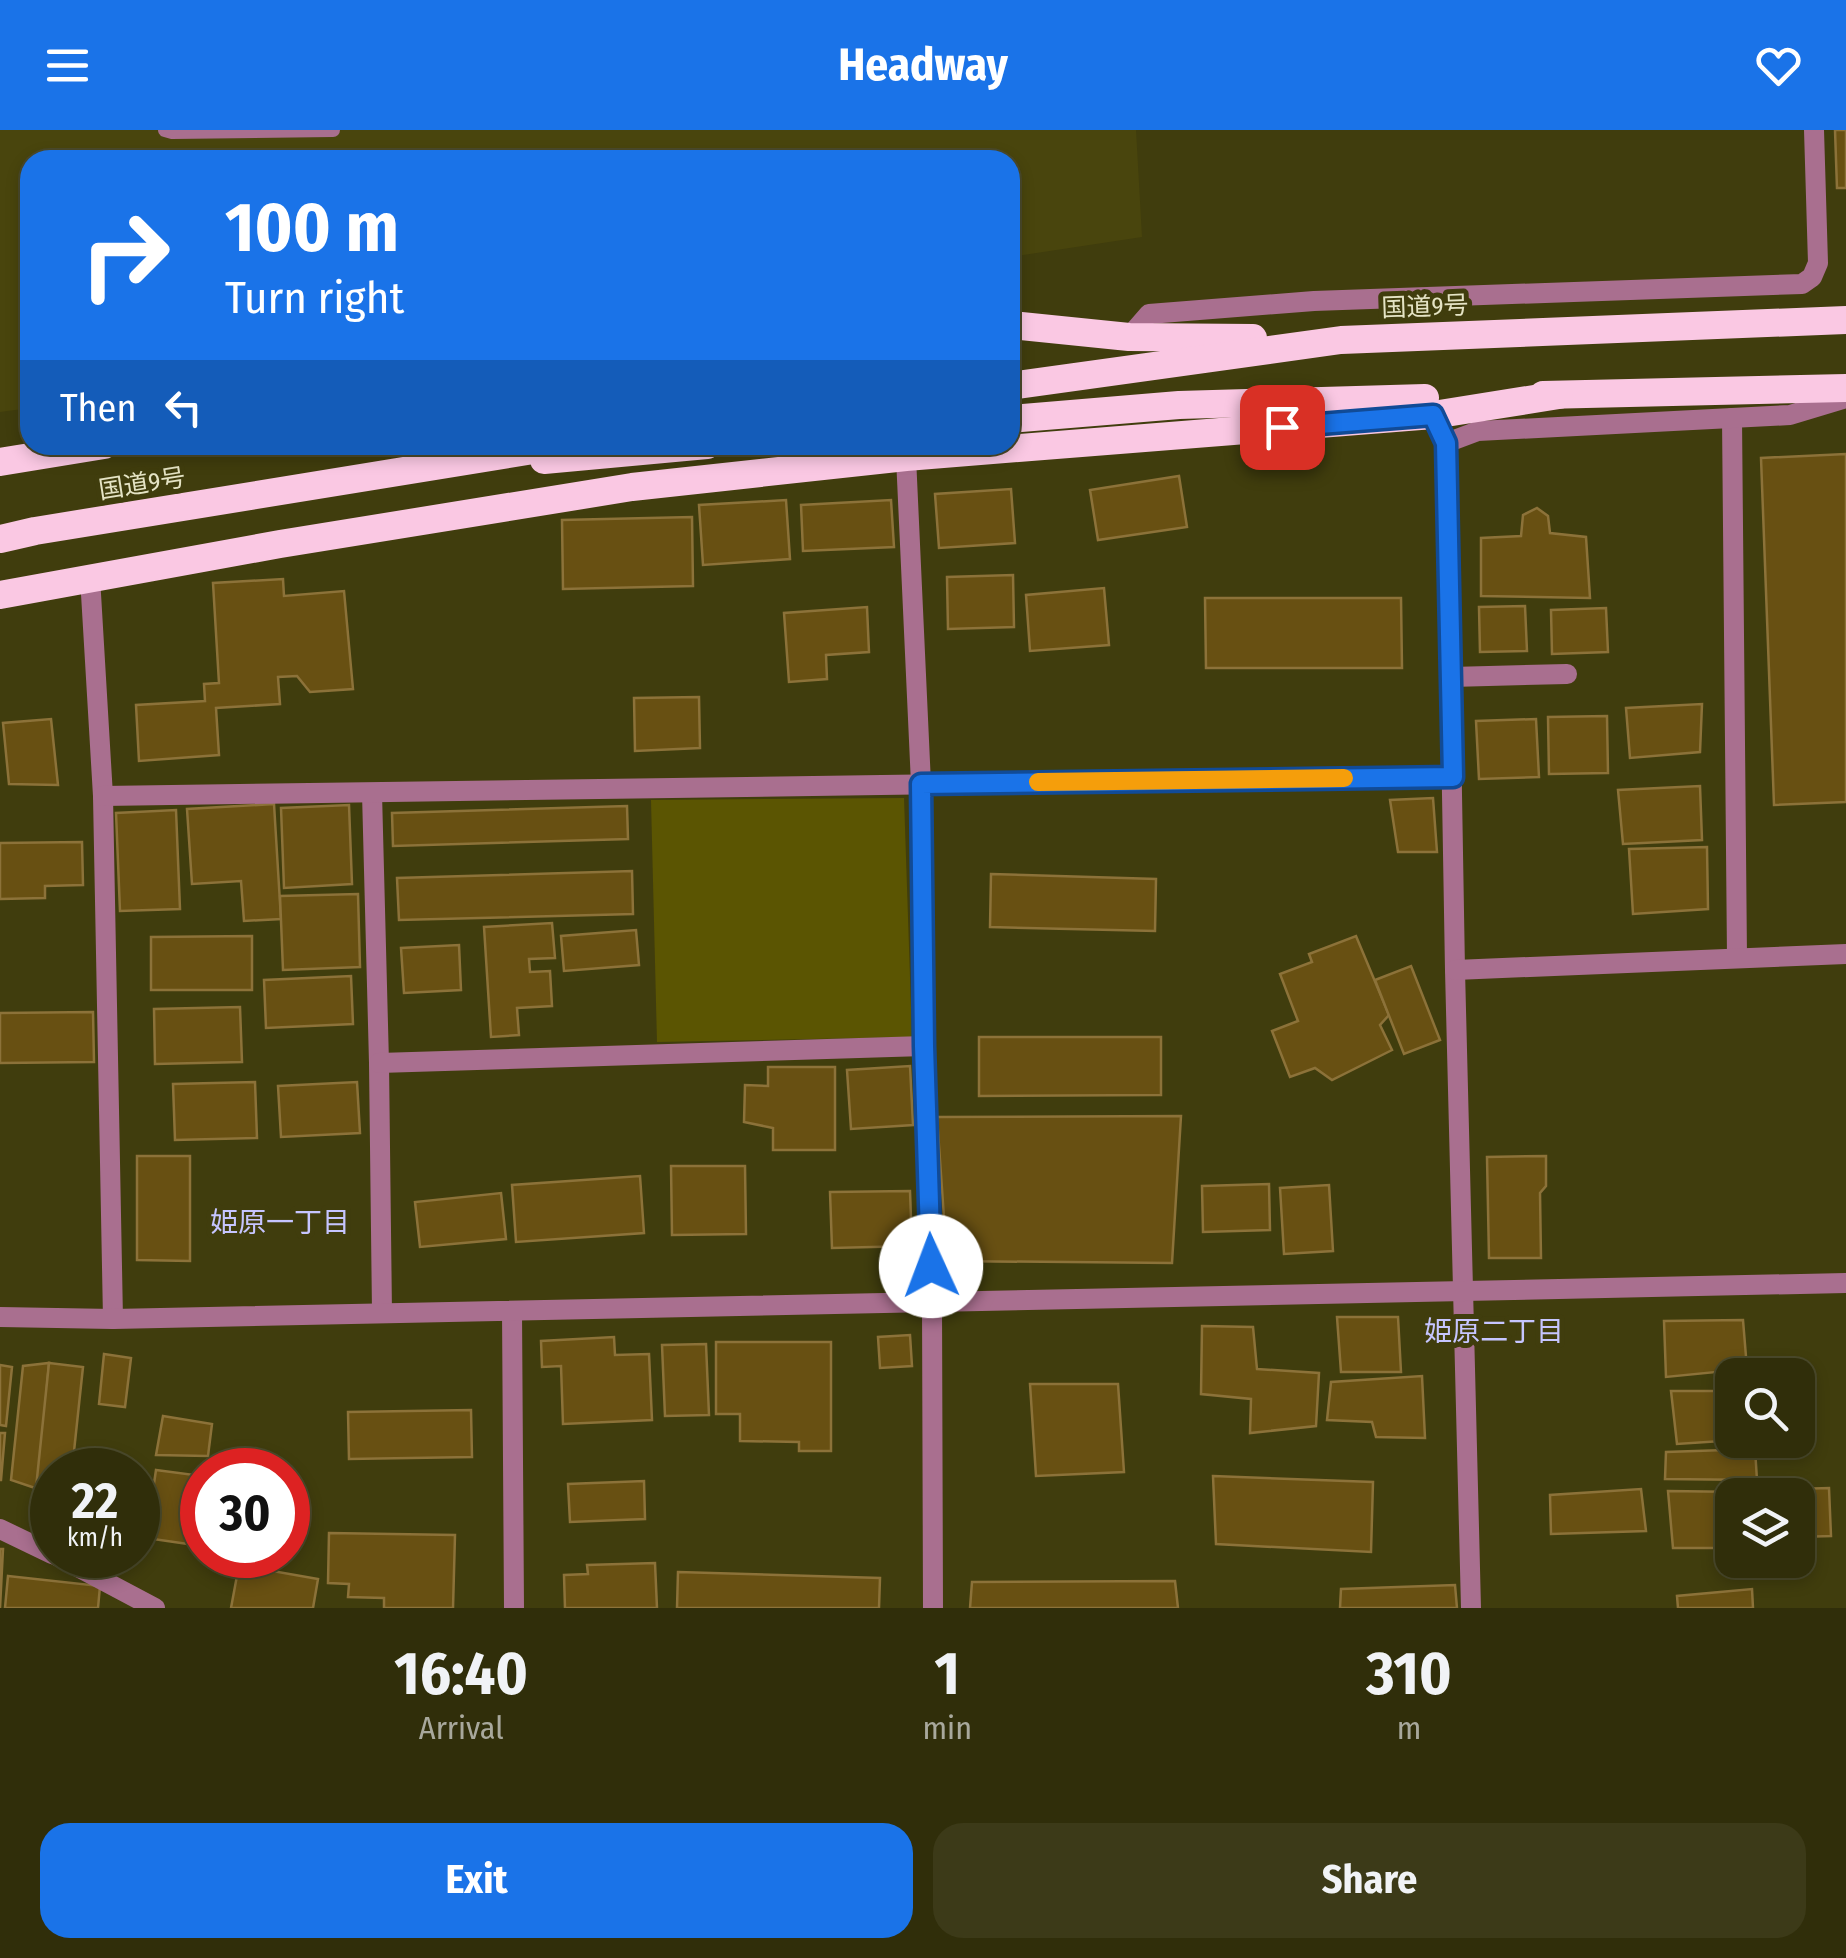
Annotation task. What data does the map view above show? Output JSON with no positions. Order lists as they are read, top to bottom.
{
  "streets": {
    "highway": ["国道9号"]
  },
  "districts": ["姫原一丁目", "姫原二丁目"],
  "page": {
    "header": "Headway",
    "turn": ["100 m", "Turn right"],
    "then": "Then",
    "speed": "22 km/h",
    "limit": "30",
    "eta": [
      "16:40",
      "Arrival",
      "1",
      "min",
      "310",
      "m"
    ],
    "buttons": ["Exit", "Share"]
  }
}
